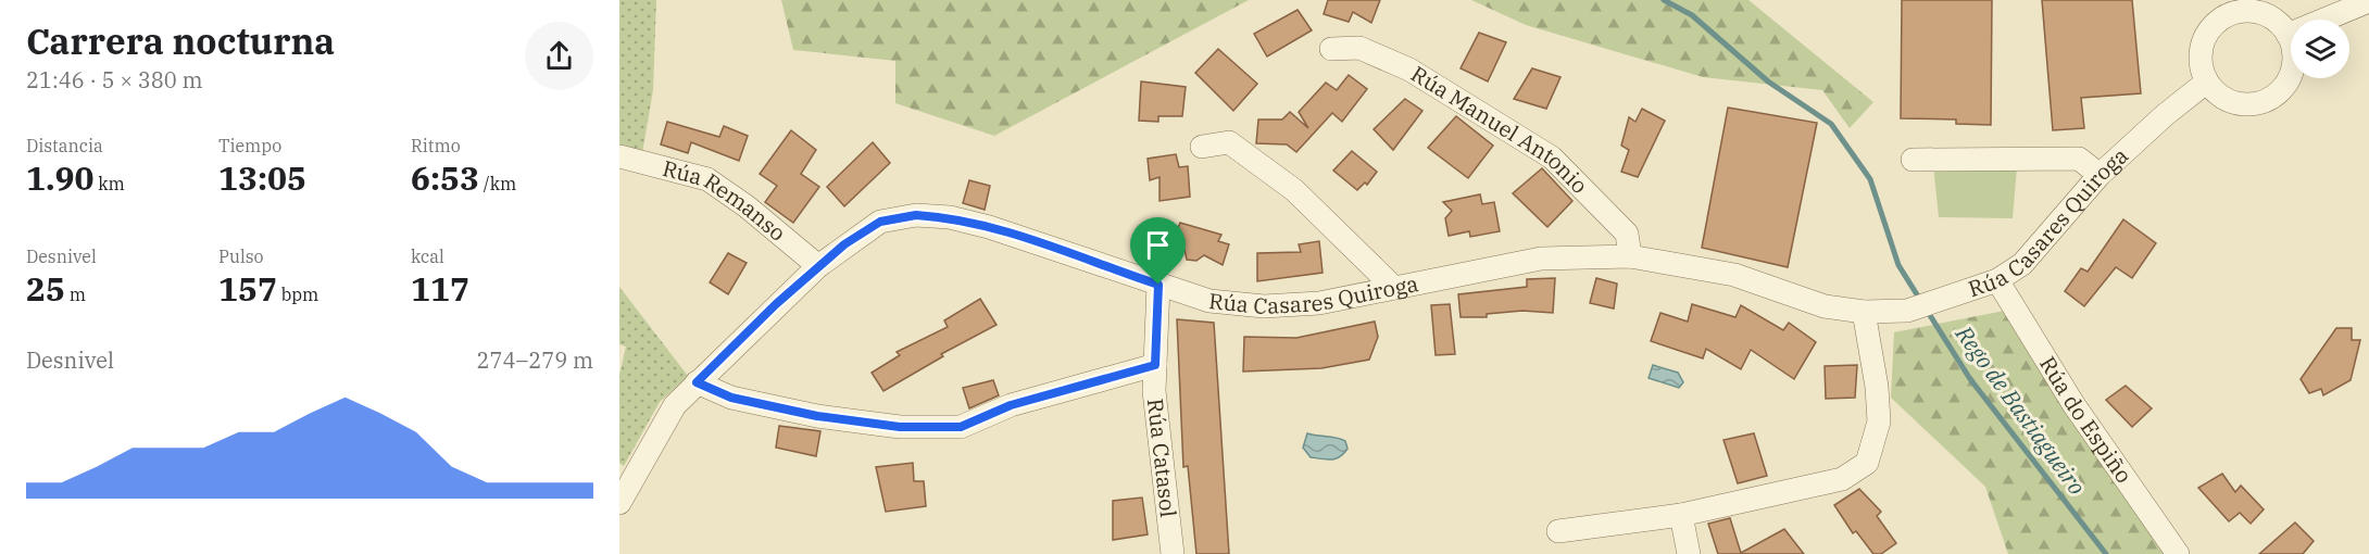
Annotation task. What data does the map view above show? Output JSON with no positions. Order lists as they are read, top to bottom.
{
  "streets": {
    "street": [
      "Rúa Manuel Antonio",
      "Rúa Remanso",
      "Rúa Casares Quiroga",
      "Rúa do Espiño",
      "Rúa Catasol"
    ]
  },
  "crossings": [
    ["Rúa Manuel Antonio", "Rúa Casares Quiroga"],
    ["Rúa Remanso", "Rúa Casares Quiroga"],
    ["Rúa Casares Quiroga", "Rúa do Espiño"],
    ["Rúa Casares Quiroga", "Rúa Catasol"]
  ],
  "water": ["Rego de Bastiagueiro"],
  "page": {
    "heading": ["Carrera nocturna", "21:46 · 5 × 380 m"],
    "stats": [
      ["Distancia", "1.90 km"],
      ["Tiempo", "13:05"],
      ["Ritmo", "6:53 /km"],
      ["Desnivel", "25 m"],
      ["Pulso", "157 bpm"],
      ["kcal", "117"]
    ],
    "chart": ["Desnivel", "274–279 m"]
  }
}
